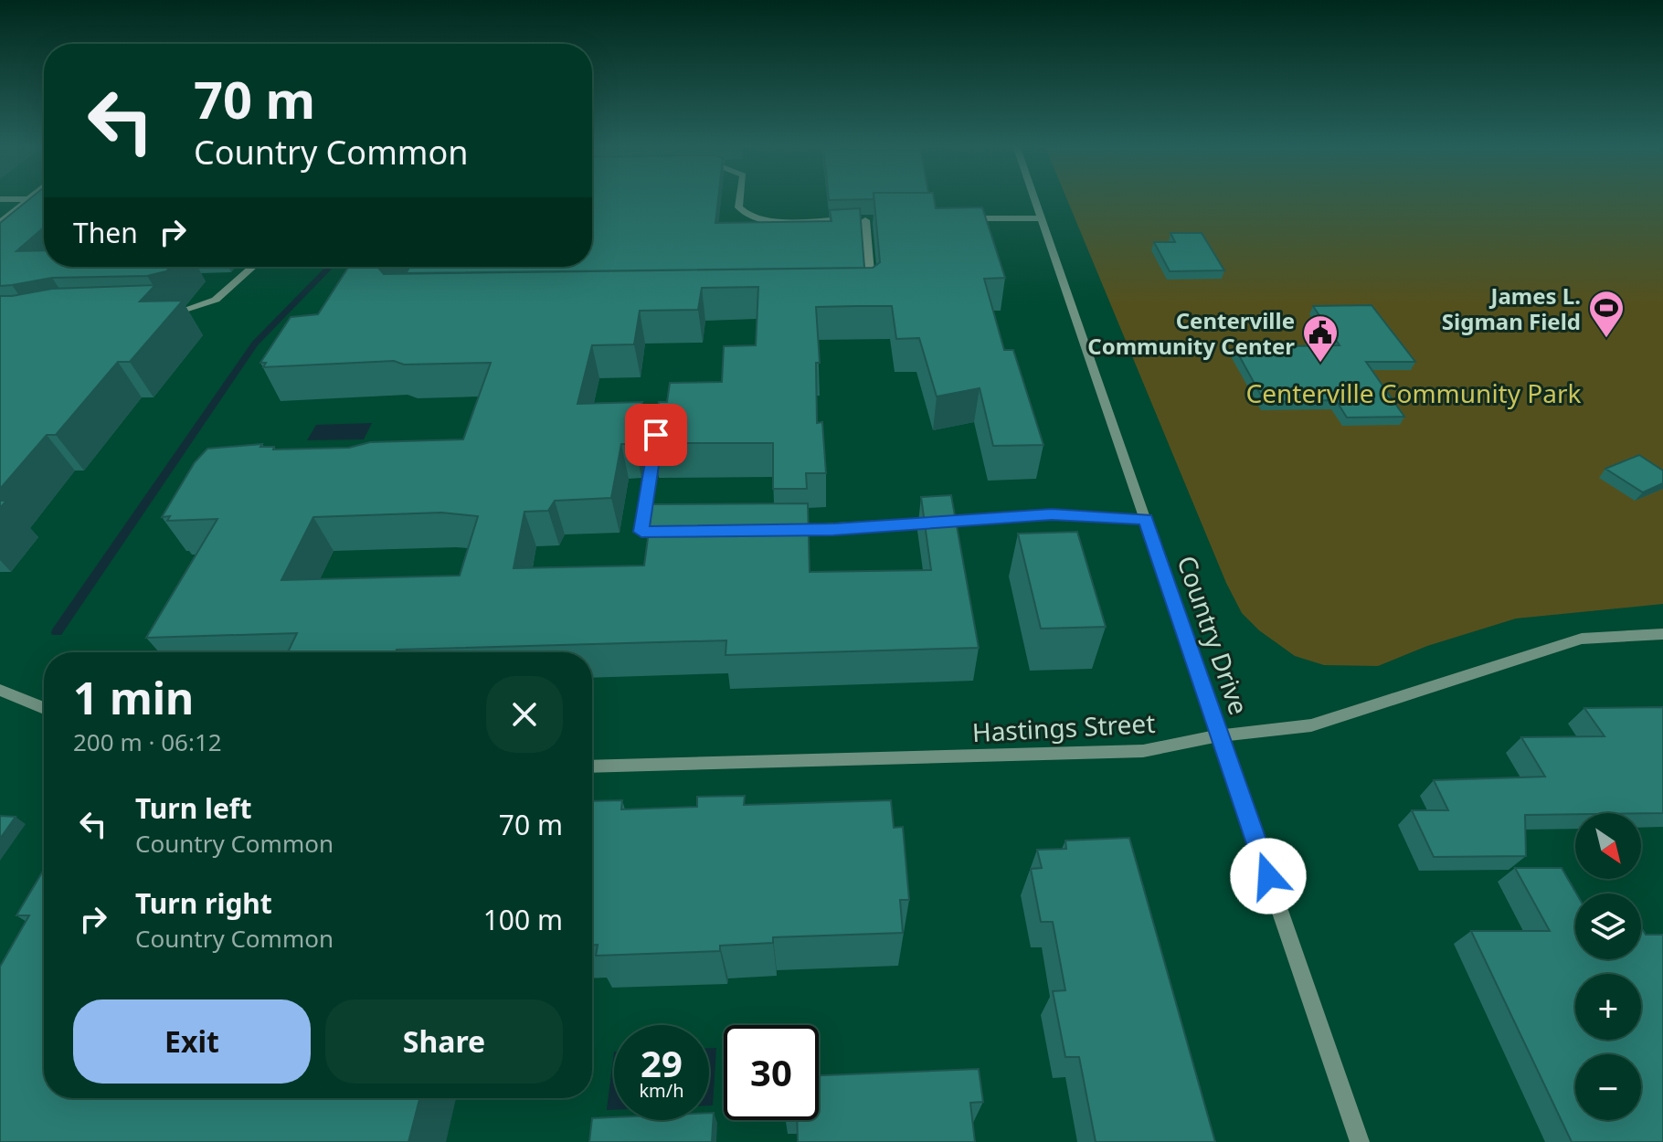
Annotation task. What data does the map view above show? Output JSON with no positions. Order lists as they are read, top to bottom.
{
  "streets": {
    "street": ["Country Drive", "Hastings Street"]
  },
  "crossings": [
    ["Country Drive", "Hastings Street"]
  ],
  "parks": ["Centerville Community Park"],
  "places": {
    "sports": ["James L. Sigman Field"],
    "public building": ["Centerville Community Center"]
  },
  "north": "bottom right",
  "page": {
    "turn": ["70 m", "Country Common"],
    "then": "Then",
    "heading": ["1 min", "200 m · 06:12"],
    "list": [
      {
        "name": "Turn left",
        "note": "Country Common",
        "value": "70 m"
      },
      {
        "name": "Turn right",
        "note": "Country Common",
        "value": "100 m"
      }
    ],
    "map_buttons": ["+", "−"],
    "buttons": ["Exit", "Share"],
    "speed": "29 km/h",
    "limit": "30"
  }
}
